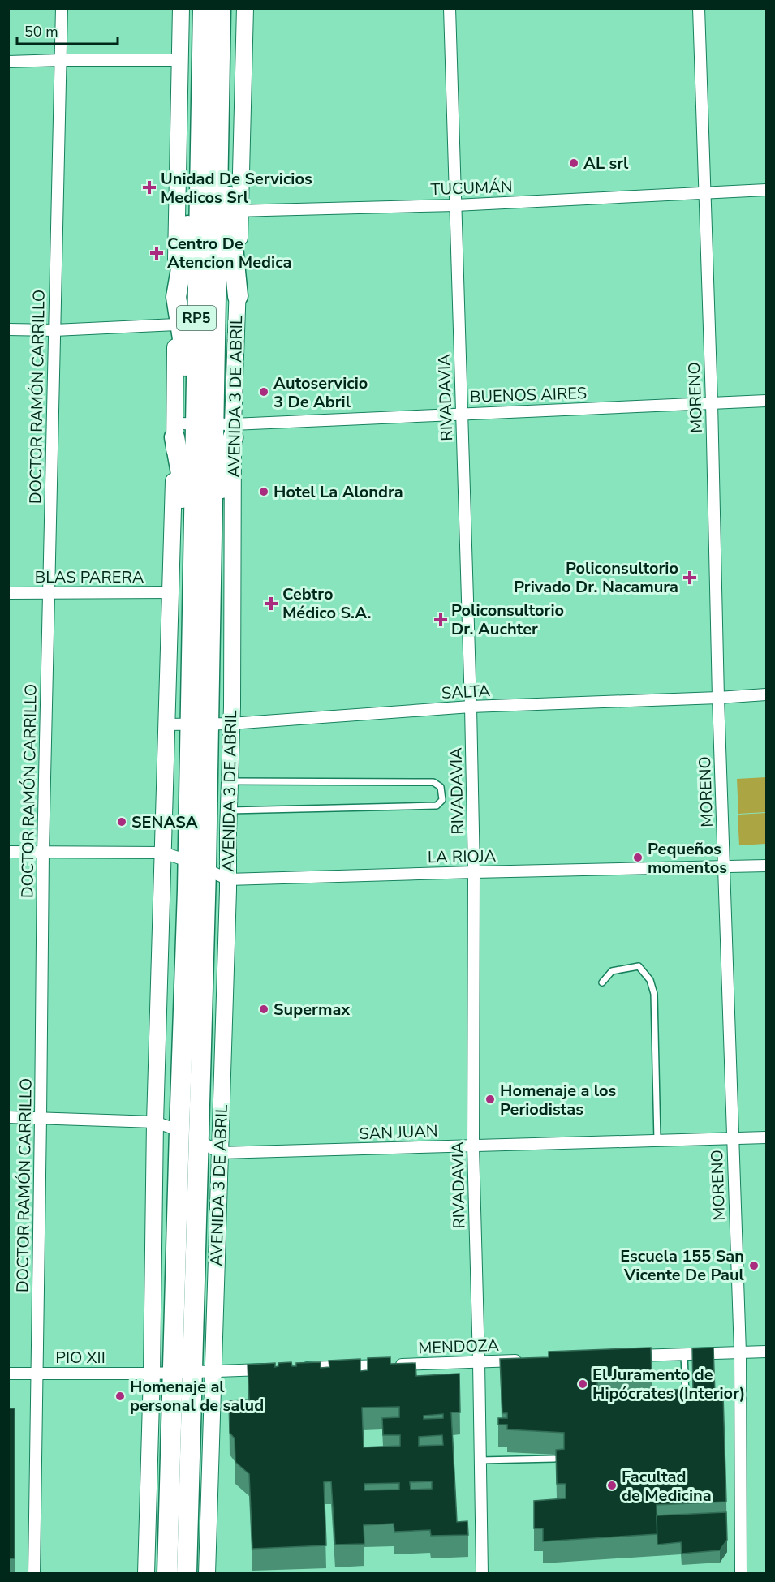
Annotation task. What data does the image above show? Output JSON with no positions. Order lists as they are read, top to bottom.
{
  "streets": {
    "highway": ["AVENIDA 3 DE ABRIL"],
    "street": [
      "TUCUMÁN",
      "BUENOS AIRES",
      "DOCTOR RAMÓN CARRILLO",
      "RIVADAVIA",
      "MORENO",
      "BLAS PARERA",
      "SALTA",
      "LA RIOJA",
      "SAN JUAN",
      "MENDOZA",
      "PIO XII"
    ]
  },
  "crossings": [
    ["TUCUMÁN", "AVENIDA 3 DE ABRIL"],
    ["TUCUMÁN", "RIVADAVIA"],
    ["TUCUMÁN", "MORENO"],
    ["BUENOS AIRES", "AVENIDA 3 DE ABRIL"],
    ["BUENOS AIRES", "RIVADAVIA"],
    ["BUENOS AIRES", "MORENO"],
    ["DOCTOR RAMÓN CARRILLO", "BLAS PARERA"],
    ["DOCTOR RAMÓN CARRILLO", "LA RIOJA"],
    ["DOCTOR RAMÓN CARRILLO", "PIO XII"],
    ["AVENIDA 3 DE ABRIL", "BLAS PARERA"],
    ["AVENIDA 3 DE ABRIL", "SALTA"],
    ["AVENIDA 3 DE ABRIL", "LA RIOJA"],
    ["AVENIDA 3 DE ABRIL", "SAN JUAN"],
    ["AVENIDA 3 DE ABRIL", "PIO XII"],
    ["RIVADAVIA", "SALTA"],
    ["RIVADAVIA", "LA RIOJA"],
    ["RIVADAVIA", "SAN JUAN"],
    ["RIVADAVIA", "MENDOZA"],
    ["MORENO", "SALTA"],
    ["MORENO", "LA RIOJA"],
    ["MORENO", "SAN JUAN"]
  ],
  "places": {
    "other": [
      "AL srl",
      "Autoservicio 3 De Abril",
      "Hotel La Alondra",
      "SENASA",
      "Pequeños momentos",
      "Supermax",
      "Homenaje a los Periodistas",
      "Escuela 155 San Vicente De Paul",
      "El Juramento de Hipócrates (Interior)",
      "Homenaje al personal de salud",
      "Facultad de Medicina"
    ],
    "health": [
      "Unidad De Servicios Medicos Srl",
      "Centro De Atencion Medica",
      "Policonsultorio Privado Dr. Nacamura",
      "Cebtro Médico S.A.",
      "Policonsultorio Dr. Auchter"
    ]
  },
  "scale_bar": "50 m"
}
